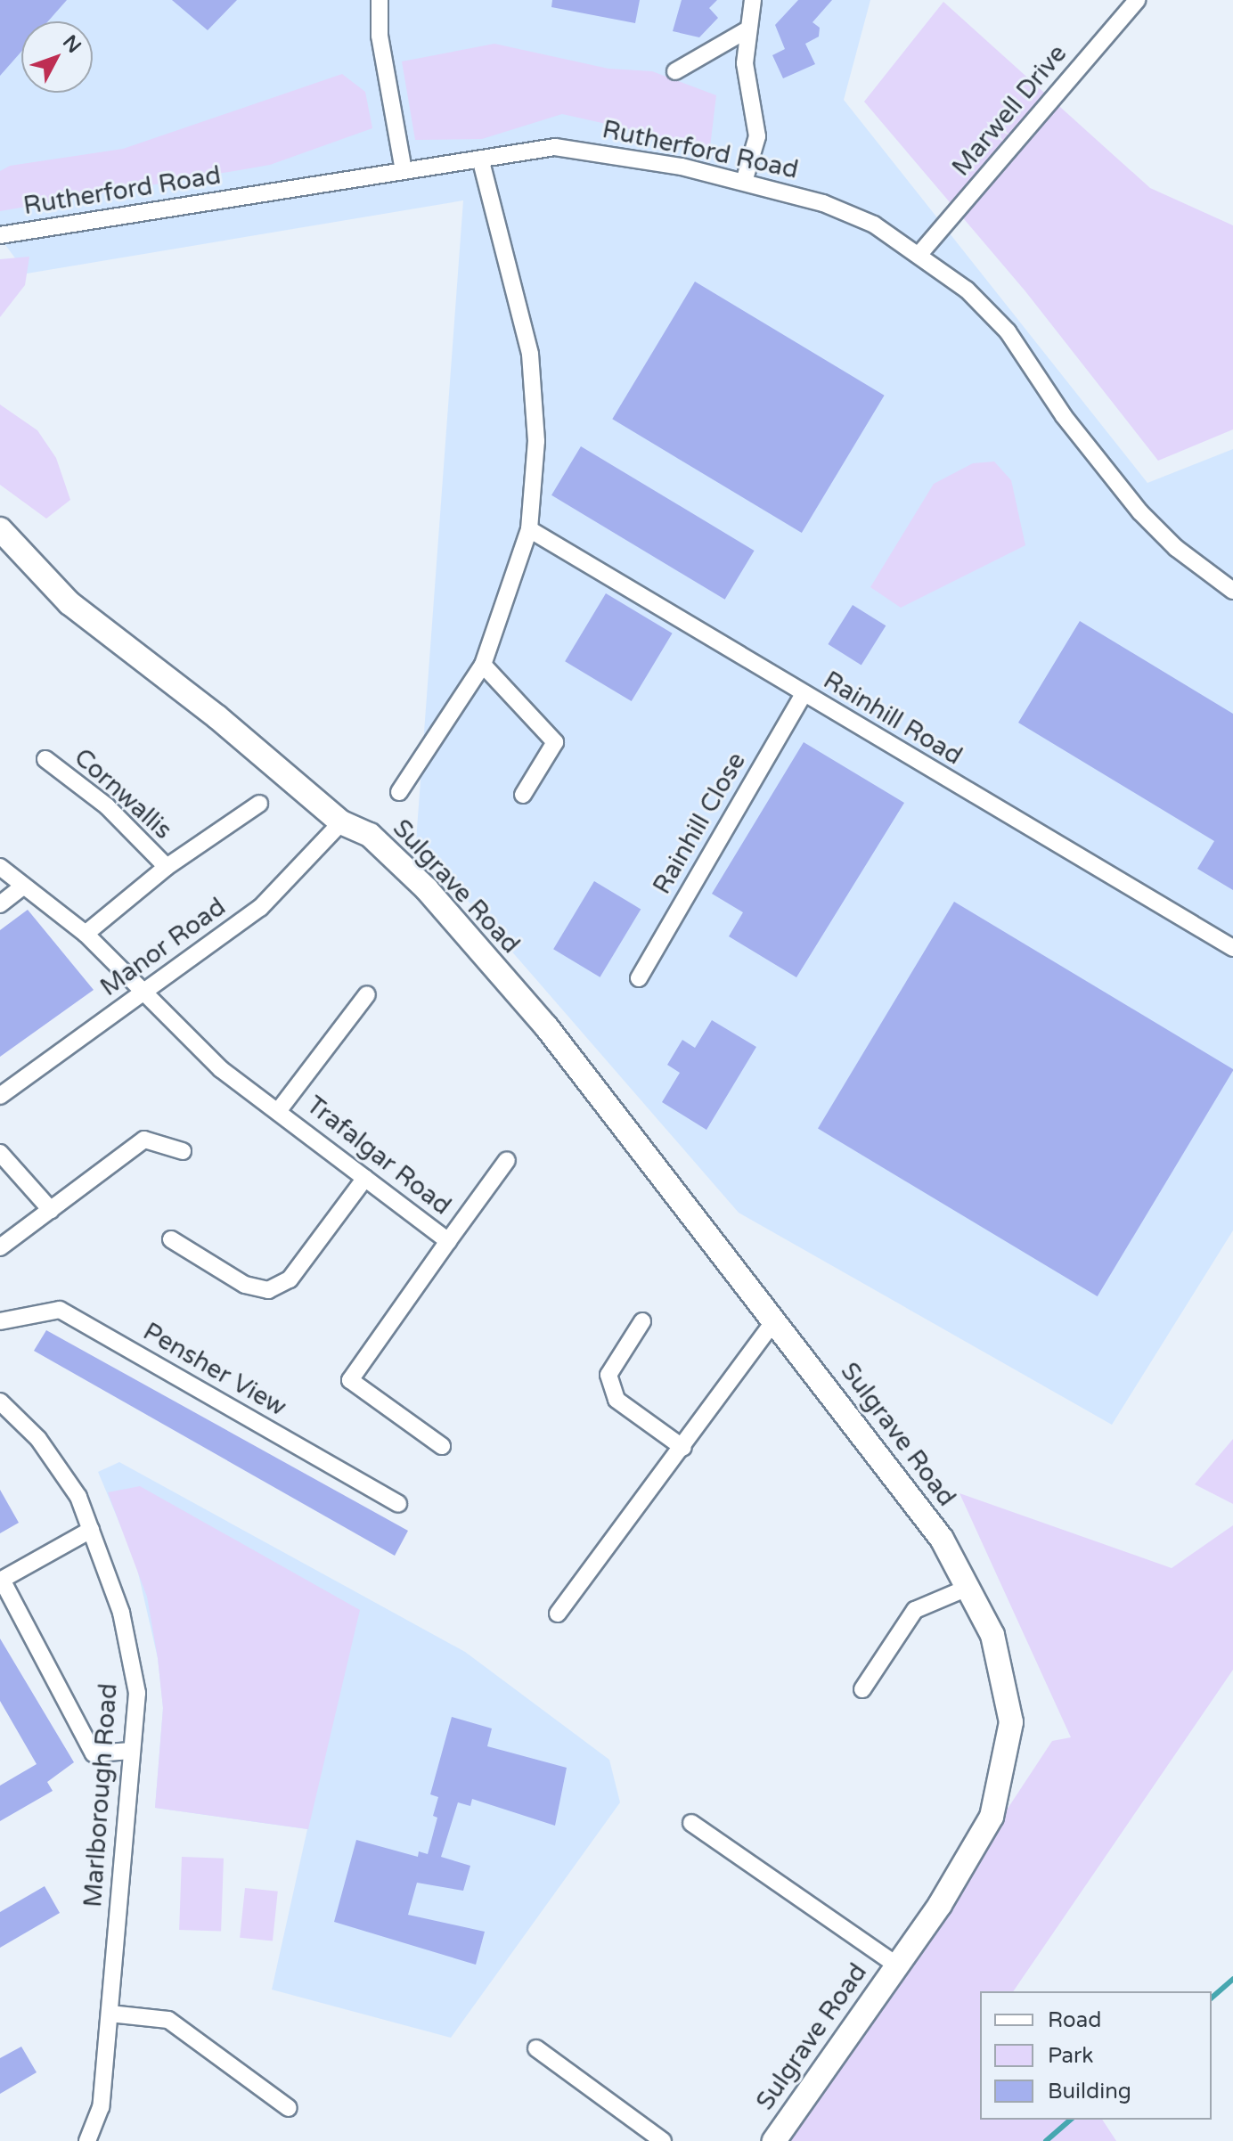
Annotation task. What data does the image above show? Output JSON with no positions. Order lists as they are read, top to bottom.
{
  "streets": {
    "street": [
      "Marwell Drive",
      "Rutherford Road",
      "Rainhill Road",
      "Cornwallis",
      "Rainhill Close",
      "Sulgrave Road",
      "Manor Road",
      "Trafalgar Road",
      "Pensher View",
      "Marlborough Road"
    ]
  },
  "crossings": [
    ["Marwell Drive", "Rutherford Road"],
    ["Rainhill Road", "Rainhill Close"],
    ["Cornwallis", "Trafalgar Road"],
    ["Sulgrave Road", "Manor Road"],
    ["Manor Road", "Trafalgar Road"]
  ],
  "legend": ["Road", "Park", "Building"],
  "north": "top right"
}
